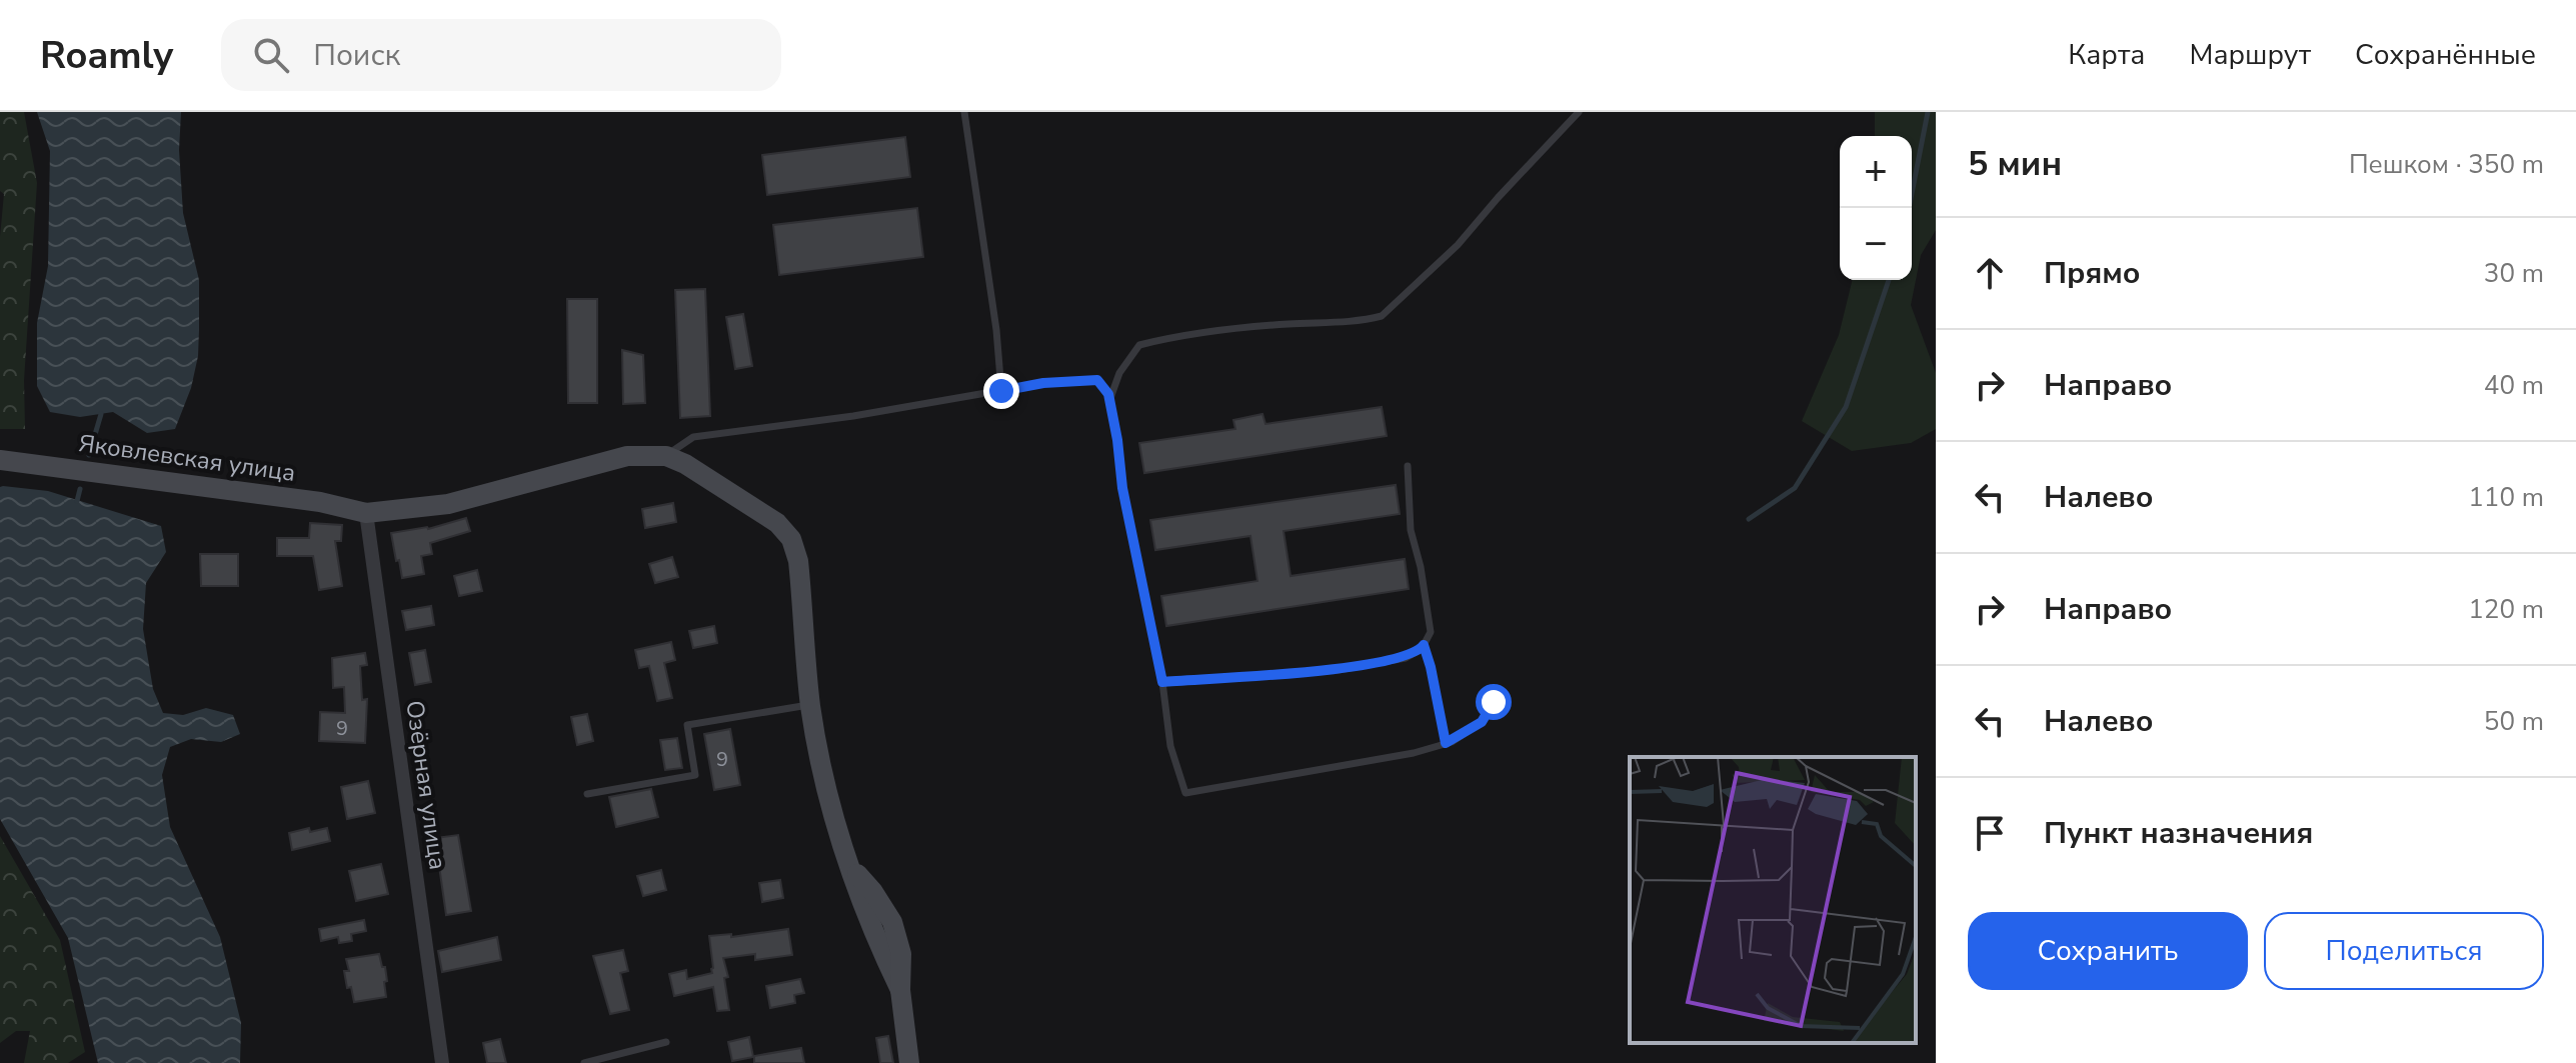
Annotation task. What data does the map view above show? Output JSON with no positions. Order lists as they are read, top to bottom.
{
  "streets": {
    "street": ["Яковлевская улица", "Озёрная улица"]
  },
  "crossings": [
    ["Яковлевская улица", "Озёрная улица"]
  ],
  "house_numbers": ["9", "9"],
  "page": {
    "header": "Roamly",
    "search": "Поиск",
    "nav": ["Карта", "Маршрут", "Сохранённые"],
    "heading": ["5 мин", "Пешком · 350 m"],
    "map_buttons": ["+", "−"],
    "list": [
      ["Прямо", "30 m"],
      ["Направо", "40 m"],
      ["Налево", "110 m"],
      ["Направо", "120 m"],
      ["Налево", "50 m"],
      "Пункт назначения"
    ],
    "buttons": ["Сохранить", "Поделиться"]
  }
}
